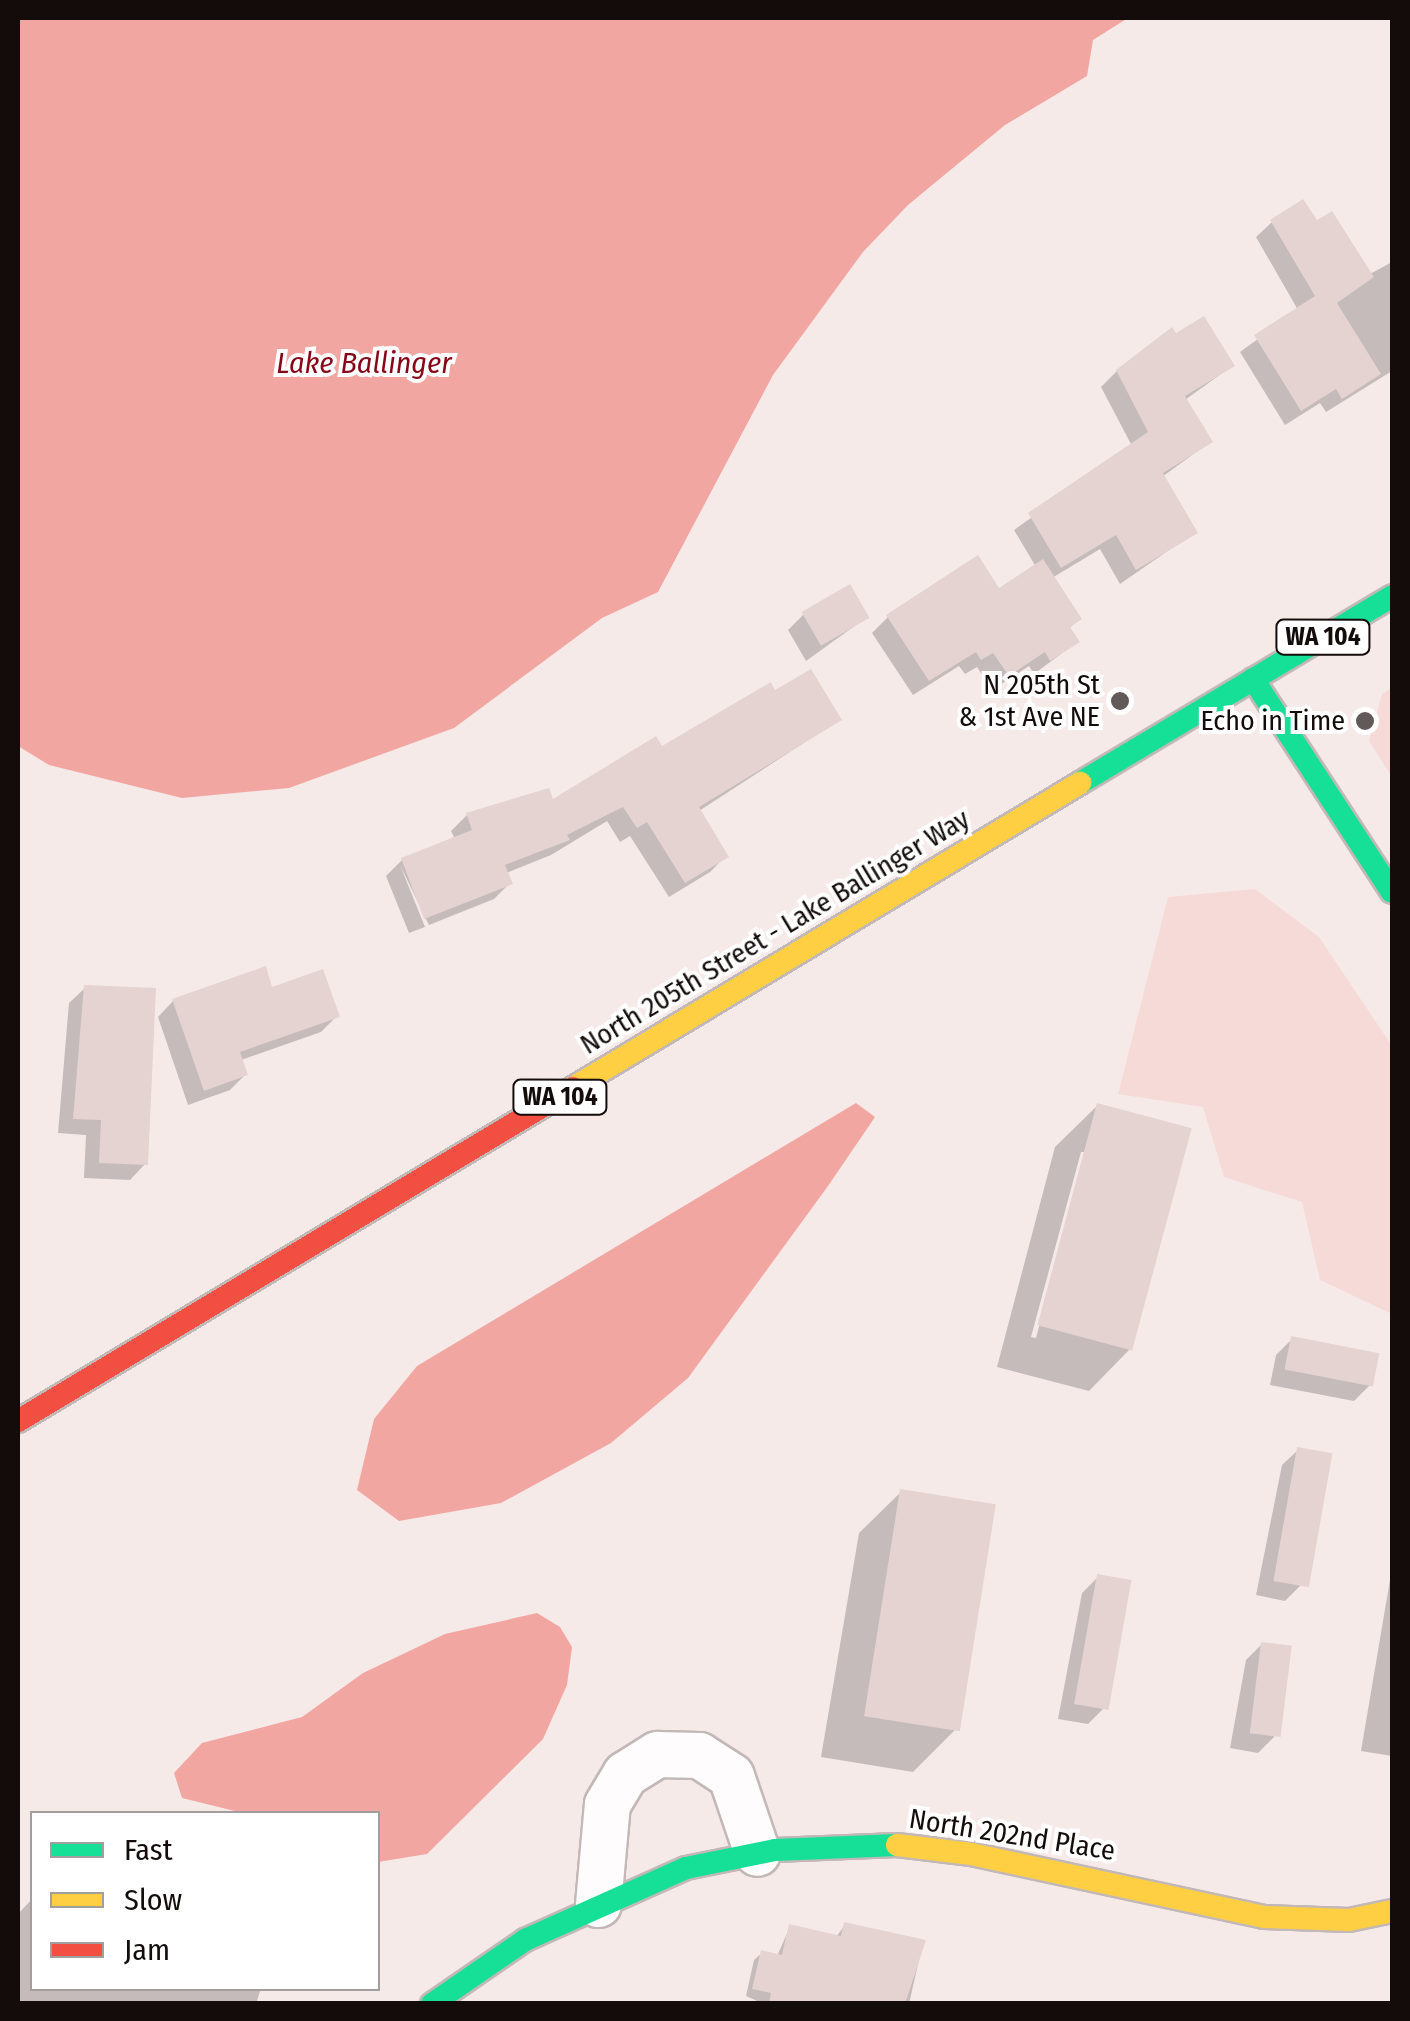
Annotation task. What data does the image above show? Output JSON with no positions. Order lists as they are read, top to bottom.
{
  "streets": {
    "main road": ["WA 104", "North 205th Street - Lake Ballinger Way", "North 202nd Place"]
  },
  "crossings": [
    ["WA 104", "North 205th Street - Lake Ballinger Way"]
  ],
  "water": ["Lake Ballinger"],
  "places": ["N 205th St & 1st Ave NE", "Echo in Time"],
  "legend": ["Fast", "Slow", "Jam"]
}
